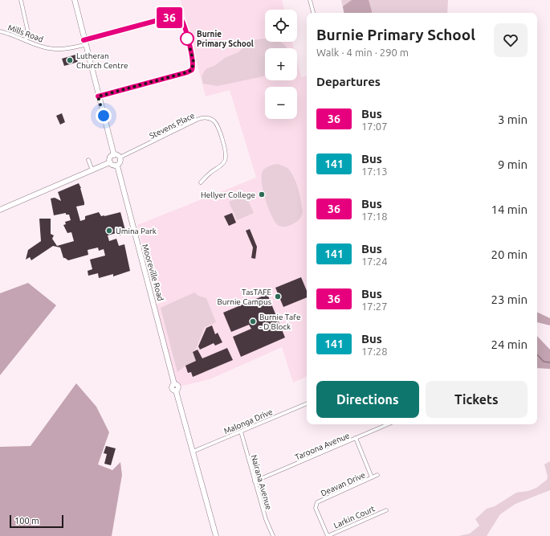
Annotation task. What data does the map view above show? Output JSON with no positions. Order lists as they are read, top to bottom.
{
  "streets": {
    "main road": ["Mooreville Road"],
    "street": [
      "Mills Road",
      "Stevens Place",
      "Malonga Drive",
      "Taroona Avenue",
      "Nairana Avenue",
      "Deavan Drive",
      "Larkin Court"
    ]
  },
  "crossings": [
    ["Stevens Place", "Mooreville Road"],
    ["Mooreville Road", "Malonga Drive"],
    ["Malonga Drive", "Nairana Avenue"],
    ["Taroona Avenue", "Nairana Avenue"],
    ["Taroona Avenue", "Deavan Drive"],
    ["Deavan Drive", "Larkin Court"]
  ],
  "places": [
    "Burnie Primary School",
    "Lutheran Church Centre",
    "Hellyer College",
    "Umina Park",
    "TasTAFE Burnie Campus",
    "Burnie Tafe - D Block"
  ],
  "lines": ["bus line 36"],
  "scale_bar": "100 m",
  "page": {
    "on_map": "36",
    "map_buttons": ["+", "−"],
    "heading": [
      ["Burnie Primary School", "Walk · 4 min · 290 m"],
      "Departures"
    ],
    "list": [
      {
        "mark": "36",
        "name": "Bus",
        "note": "17:07",
        "value": "3 min"
      },
      {
        "mark": "141",
        "name": "Bus",
        "note": "17:13",
        "value": "9 min"
      },
      {
        "mark": "36",
        "name": "Bus",
        "note": "17:18",
        "value": "14 min"
      },
      {
        "mark": "141",
        "name": "Bus",
        "note": "17:24",
        "value": "20 min"
      },
      {
        "mark": "36",
        "name": "Bus",
        "note": "17:27",
        "value": "23 min"
      },
      {
        "mark": "141",
        "name": "Bus",
        "note": "17:28",
        "value": "24 min"
      }
    ],
    "buttons": ["Directions", "Tickets"],
    "scale": "100 m"
  }
}
